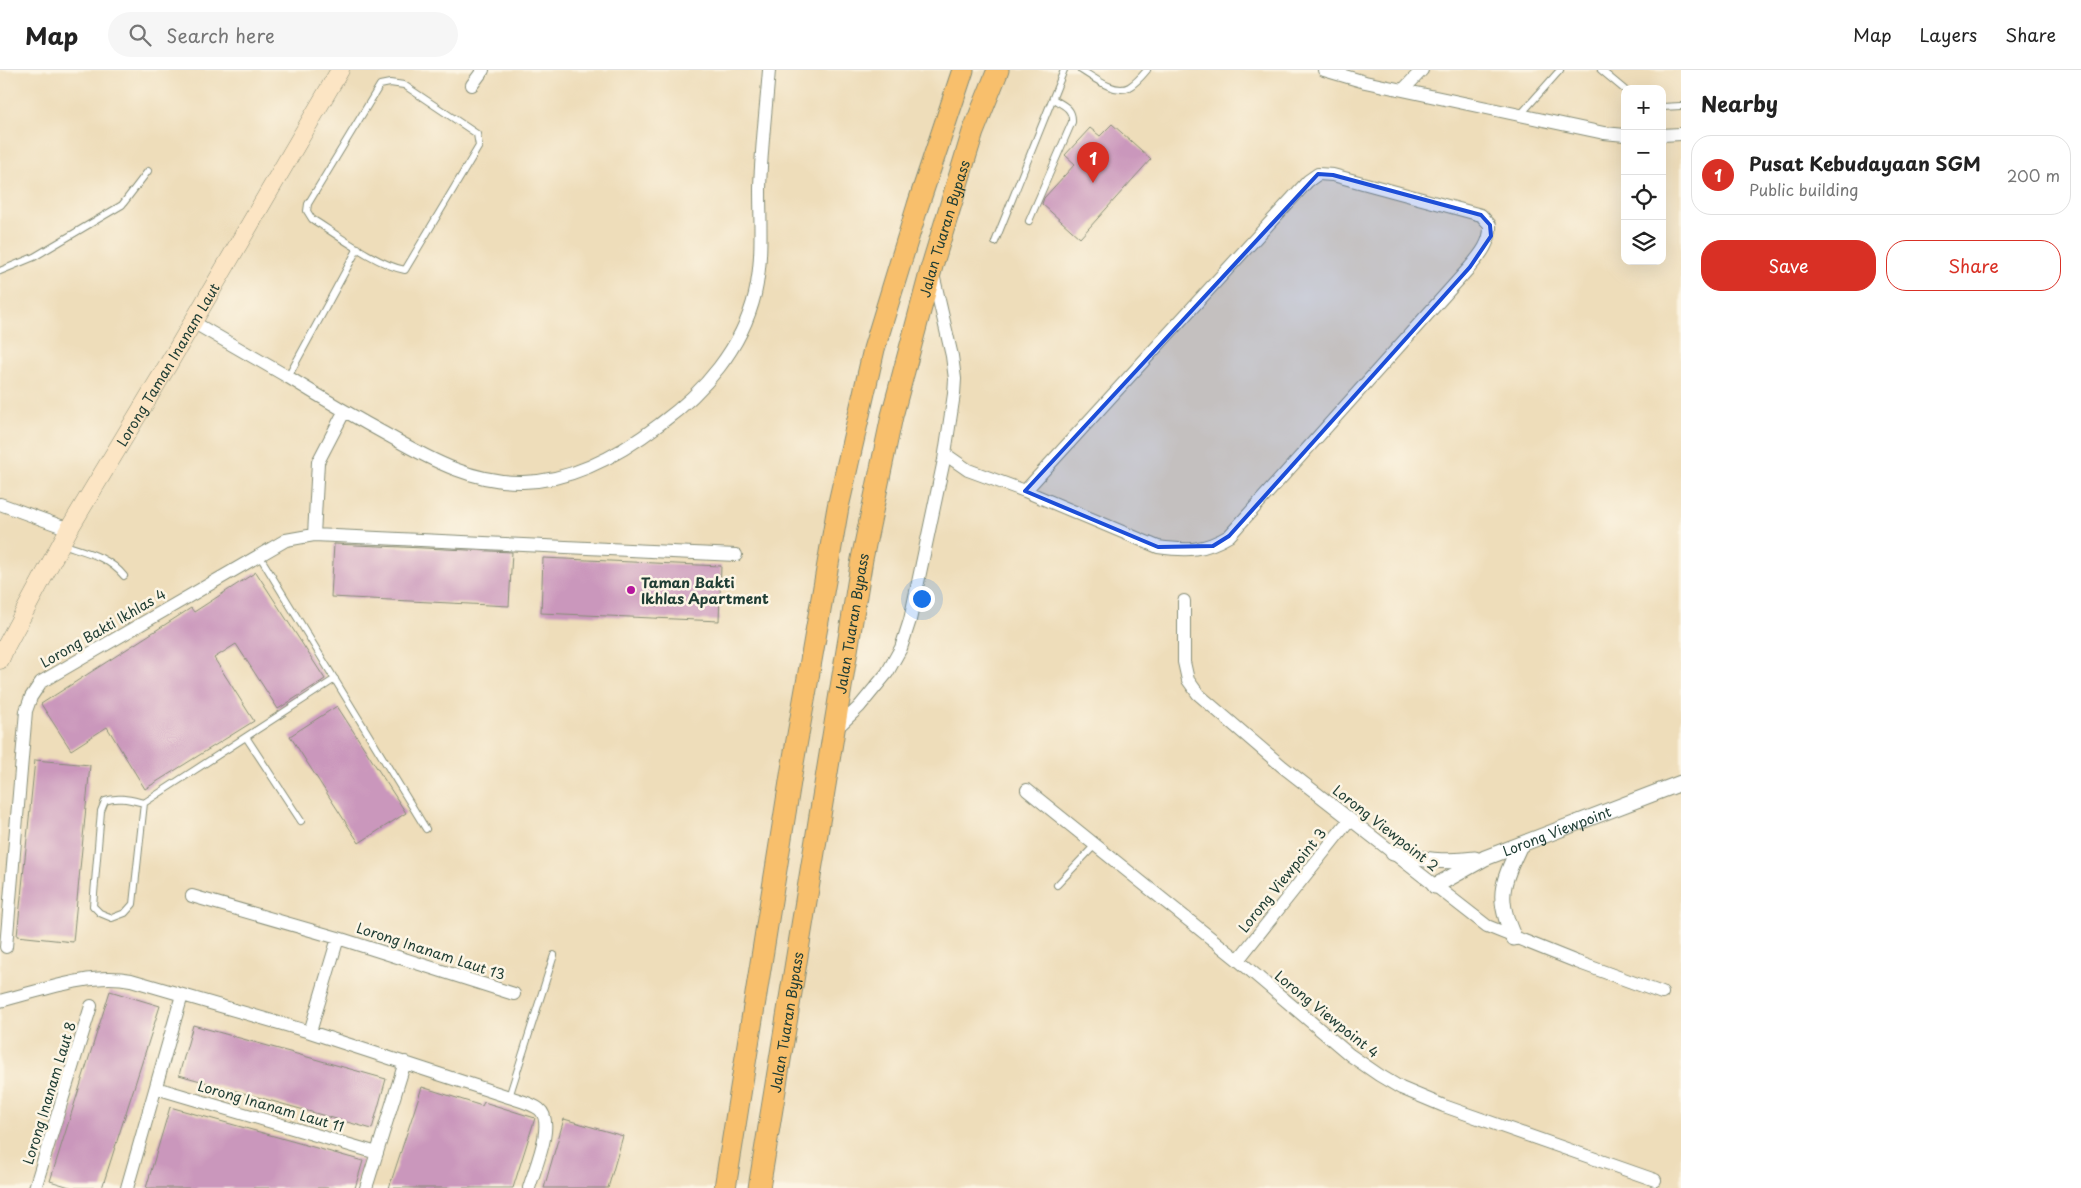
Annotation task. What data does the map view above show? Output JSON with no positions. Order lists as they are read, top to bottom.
{
  "streets": {
    "highway": ["Jalan Tuaran Bypass"],
    "main road": ["Lorong Taman Inanam Laut"],
    "street": [
      "Lorong Bakti Ikhlas 4",
      "Lorong Viewpoint 2",
      "Lorong Viewpoint",
      "Lorong Viewpoint 3",
      "Lorong Inanam Laut 13",
      "Lorong Viewpoint 4",
      "Lorong Inanam Laut 8",
      "Lorong Inanam Laut 11"
    ]
  },
  "crossings": [
    ["Lorong Viewpoint 2", "Lorong Viewpoint"],
    ["Lorong Viewpoint 2", "Lorong Viewpoint 3"],
    ["Lorong Viewpoint 3", "Lorong Viewpoint 4"]
  ],
  "places": ["Taman Bakti Ikhlas Apartment"],
  "page": {
    "header": "Map",
    "search": "Search here",
    "nav": ["Map", "Layers", "Share"],
    "heading": "Nearby",
    "map_buttons": ["+", "−"],
    "list": [
      {
        "mark": "1",
        "name": "Pusat Kebudayaan SGM",
        "note": "Public building",
        "value": "200 m"
      }
    ],
    "pins": "1",
    "buttons": ["Save", "Share"]
  }
}
